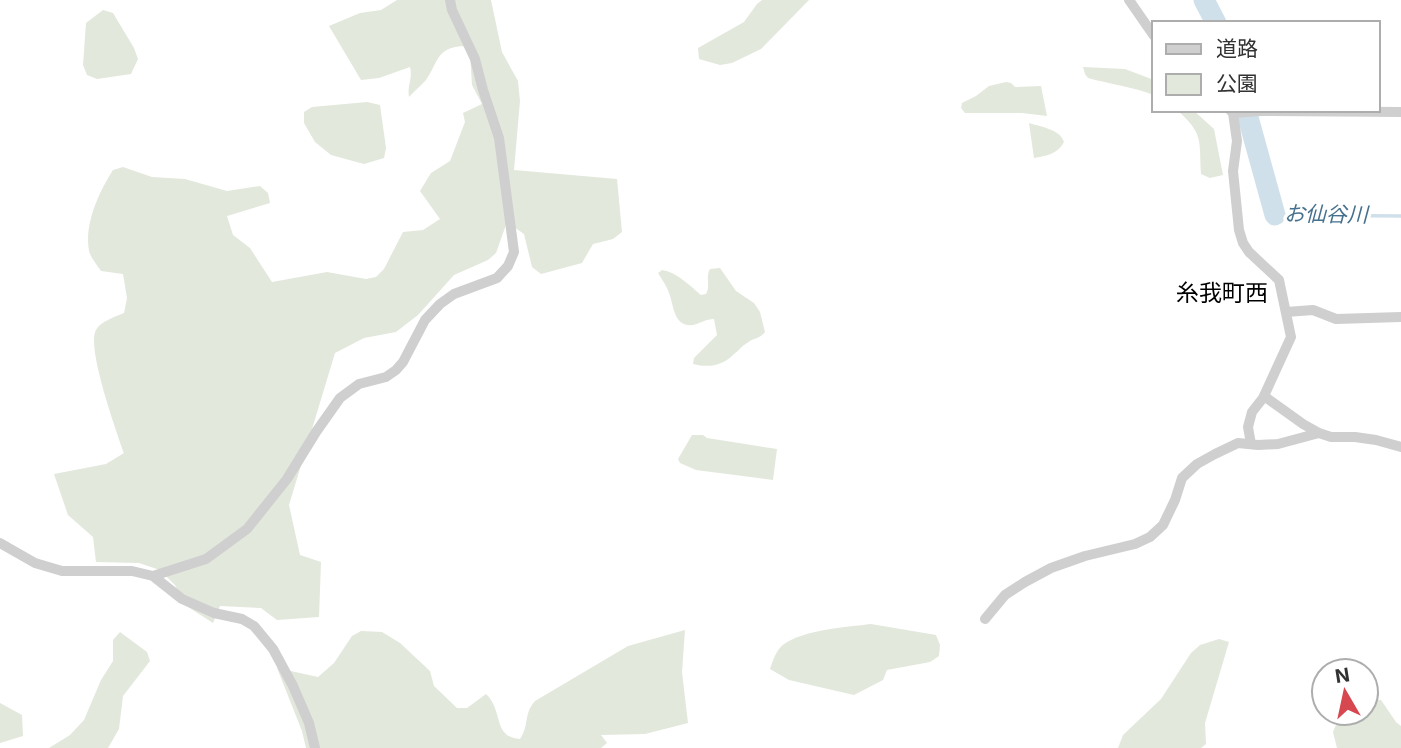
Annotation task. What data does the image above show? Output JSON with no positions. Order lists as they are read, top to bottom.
{
  "districts": ["糸我町西"],
  "water": ["お仙谷川"],
  "legend": ["道路", "公園"],
  "north": "top"
}
